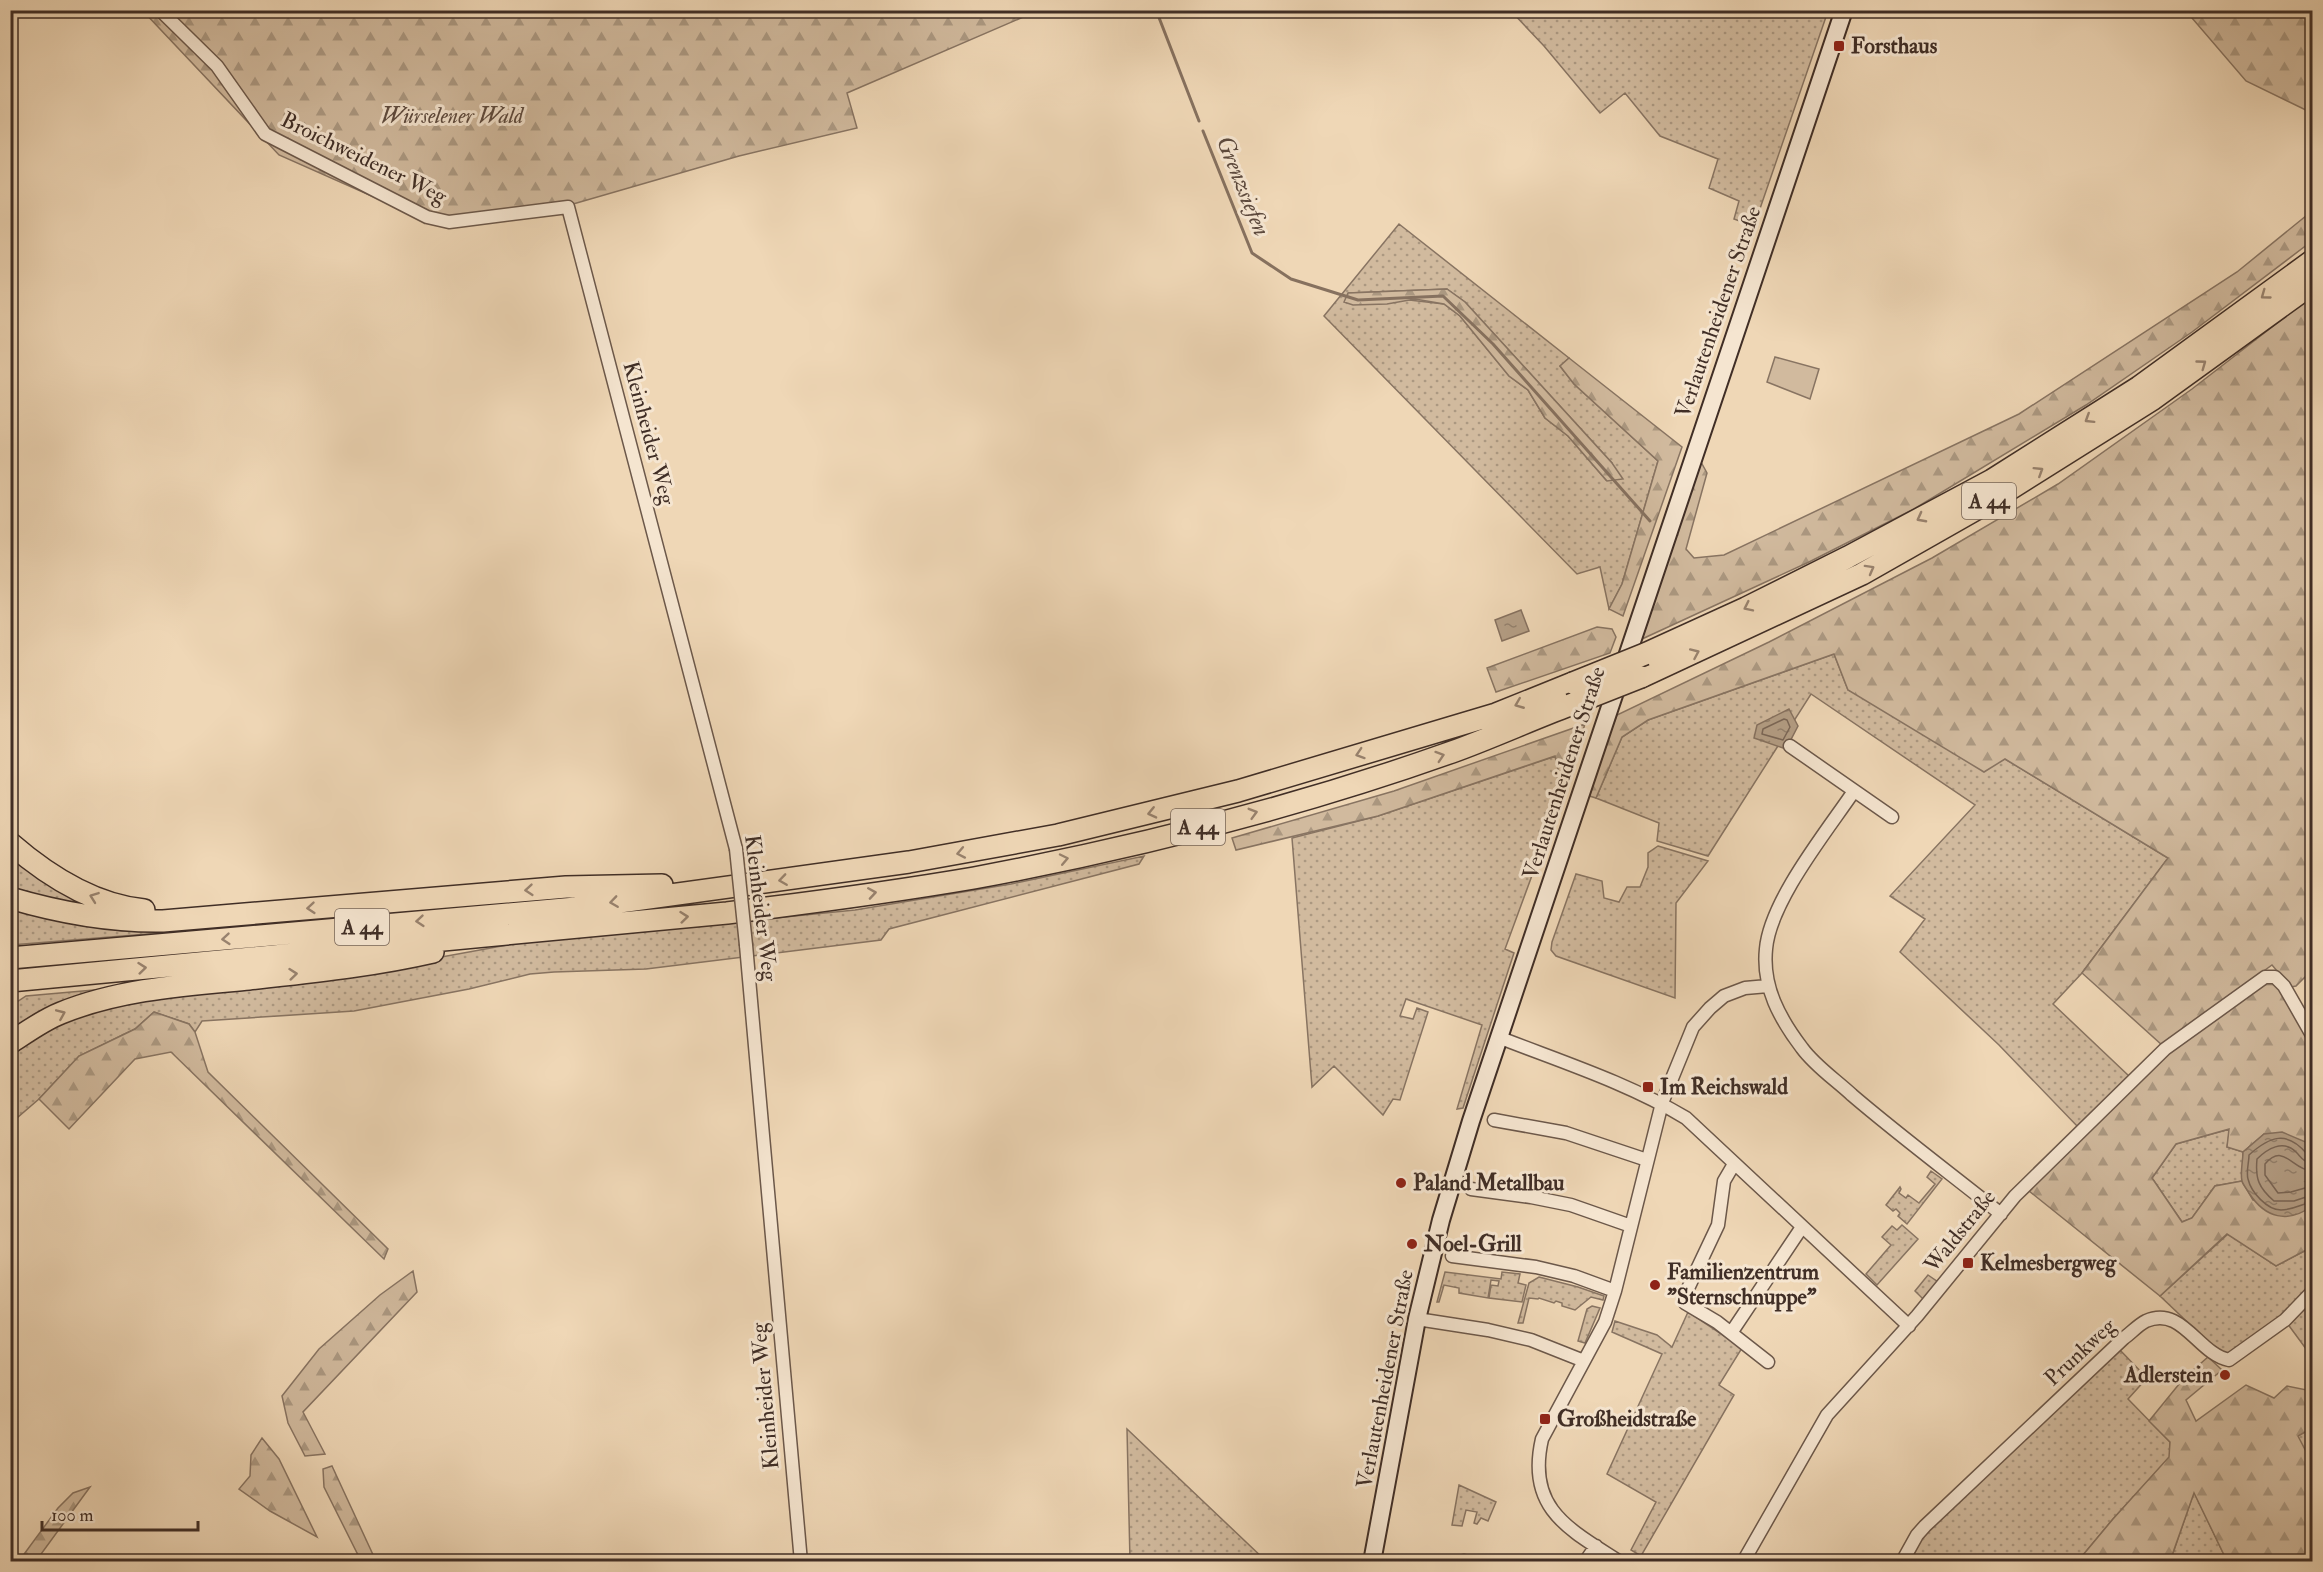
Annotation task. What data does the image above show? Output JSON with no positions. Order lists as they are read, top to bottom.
{
  "streets": {
    "highway": ["A 44"],
    "main road": ["Verlautenheidener Straße"],
    "street": [
      "Broichweidener Weg",
      "Kleinheider Weg",
      "Waldstraße",
      "Prunkweg"
    ]
  },
  "crossings": [
    ["Broichweidener Weg", "Kleinheider Weg"]
  ],
  "water": ["Grenzsiefen"],
  "parks": ["Würselener Wald"],
  "places": {
    "transit": [
      "Forsthaus",
      "Im Reichswald",
      "Kelmesbergweg",
      "Großheidstraße"
    ],
    "other": [
      "Paland Metallbau",
      "Noel-Grill",
      "Familienzentrum \"Sternschnuppe\"",
      "Adlerstein"
    ]
  },
  "scale_bar": "100 m"
}
